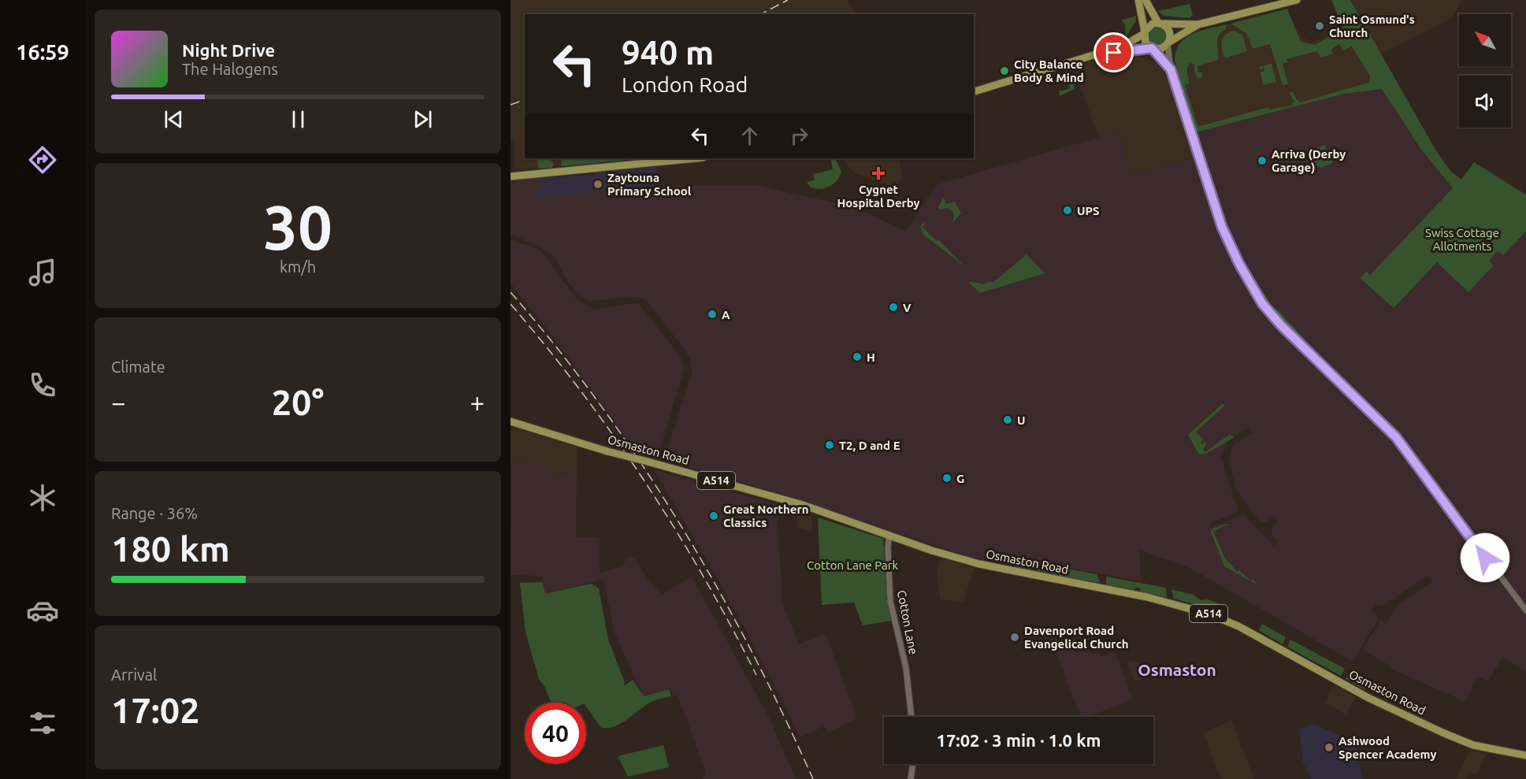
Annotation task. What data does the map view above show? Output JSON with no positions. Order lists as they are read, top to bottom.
{
  "streets": {
    "main road": ["Osmaston Road", "A514"],
    "street": ["Cotton Lane"]
  },
  "crossings": [
    ["Osmaston Road", "Cotton Lane"]
  ],
  "districts": ["Osmaston"],
  "parks": ["Swiss Cottage Allotments", "Cotton Lane Park"],
  "places": {
    "other": [
      "Saint Osmund's Church",
      "City Balance Body & Mind",
      "Arriva (Derby Garage)",
      "Zaytouna Primary School",
      "UPS",
      "V",
      "A",
      "H",
      "U",
      "T2, D and E",
      "G",
      "Great Northern Classics",
      "Davenport Road Evangelical Church",
      "Ashwood Spencer Academy"
    ],
    "health": ["Cygnet Hospital Derby"]
  },
  "north": "top left",
  "page": {
    "tabs": "16:59",
    "turn": ["940 m", "London Road"],
    "song": ["Night Drive", "The Halogens"],
    "tile": [
      ["30", "km/h"],
      "Climate",
      ["Range · 36%", "180 km"],
      ["Arrival", "17:02"]
    ],
    "heat": ["−", "20°", "+"],
    "limit": "40",
    "trip": "17:02 · 3 min · 1.0 km"
  }
}
